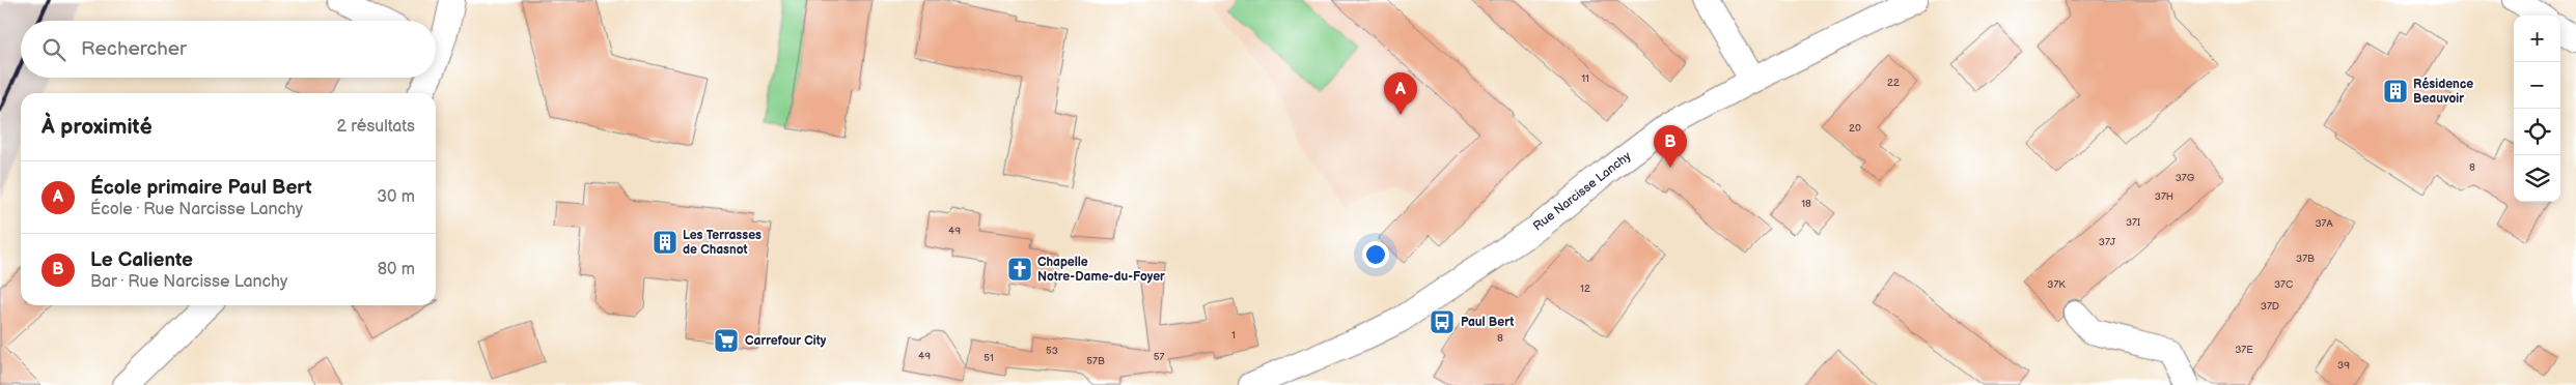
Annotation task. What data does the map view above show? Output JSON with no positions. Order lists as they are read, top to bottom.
{
  "streets": {
    "street": ["Rue Narcisse Lanchy"]
  },
  "places": {
    "building": ["Résidence Beauvoir", "Les Terrasses de Chasnot"],
    "church": ["Chapelle Notre-Dame-du-Foyer"],
    "bus stop": ["Paul Bert"],
    "supermarket": ["Carrefour City"]
  },
  "house_numbers": [
    "11",
    "22",
    "20",
    "8",
    "37G",
    "37H",
    "18",
    "37I",
    "37A",
    "49",
    "37J",
    "37B",
    "37K",
    "37C",
    "12",
    "37D",
    "1",
    "8",
    "37E",
    "53",
    "49",
    "57",
    "51",
    "57B",
    "39"
  ],
  "page": {
    "map_buttons": ["+", "−"],
    "search": "Rechercher",
    "pins": ["A", "B"],
    "heading": ["À proximité", "2 résultats"],
    "list": [
      {
        "mark": "A",
        "name": "École primaire Paul Bert",
        "note": "École · Rue Narcisse Lanchy",
        "value": "30 m"
      },
      {
        "mark": "B",
        "name": "Le Caliente",
        "note": "Bar · Rue Narcisse Lanchy",
        "value": "80 m"
      }
    ]
  }
}
